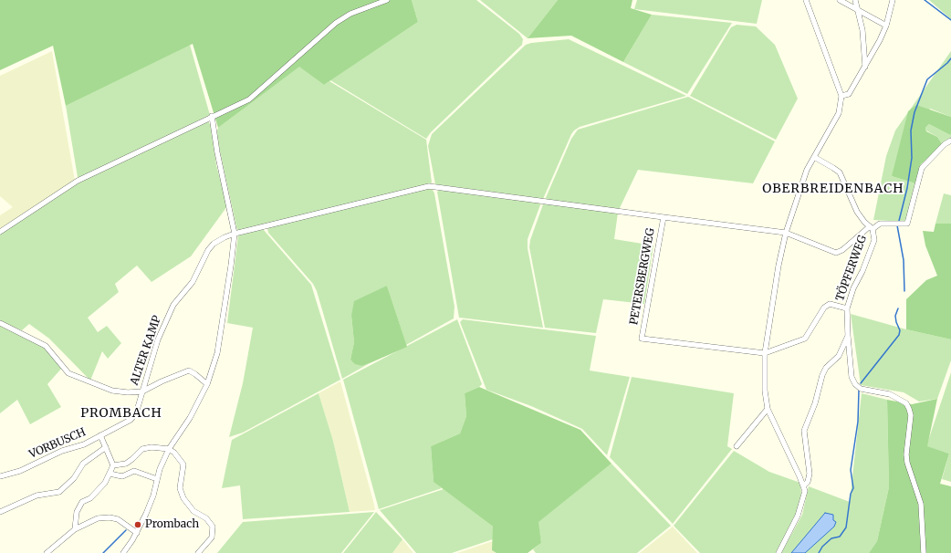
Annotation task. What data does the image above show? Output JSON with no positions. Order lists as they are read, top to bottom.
{
  "streets": {
    "street": [
      "TÖPFERWEG",
      "PETERSBERGWEG",
      "ALTER KAMP",
      "VORBUSCH"
    ]
  },
  "crossings": [
    ["TÖPFERWEG", "PETERSBERGWEG"],
    ["PETERSBERGWEG", "ALTER KAMP"],
    ["ALTER KAMP", "VORBUSCH"]
  ],
  "districts": ["OBERBREIDENBACH", "PROMBACH"],
  "places": ["Prombach"]
}
